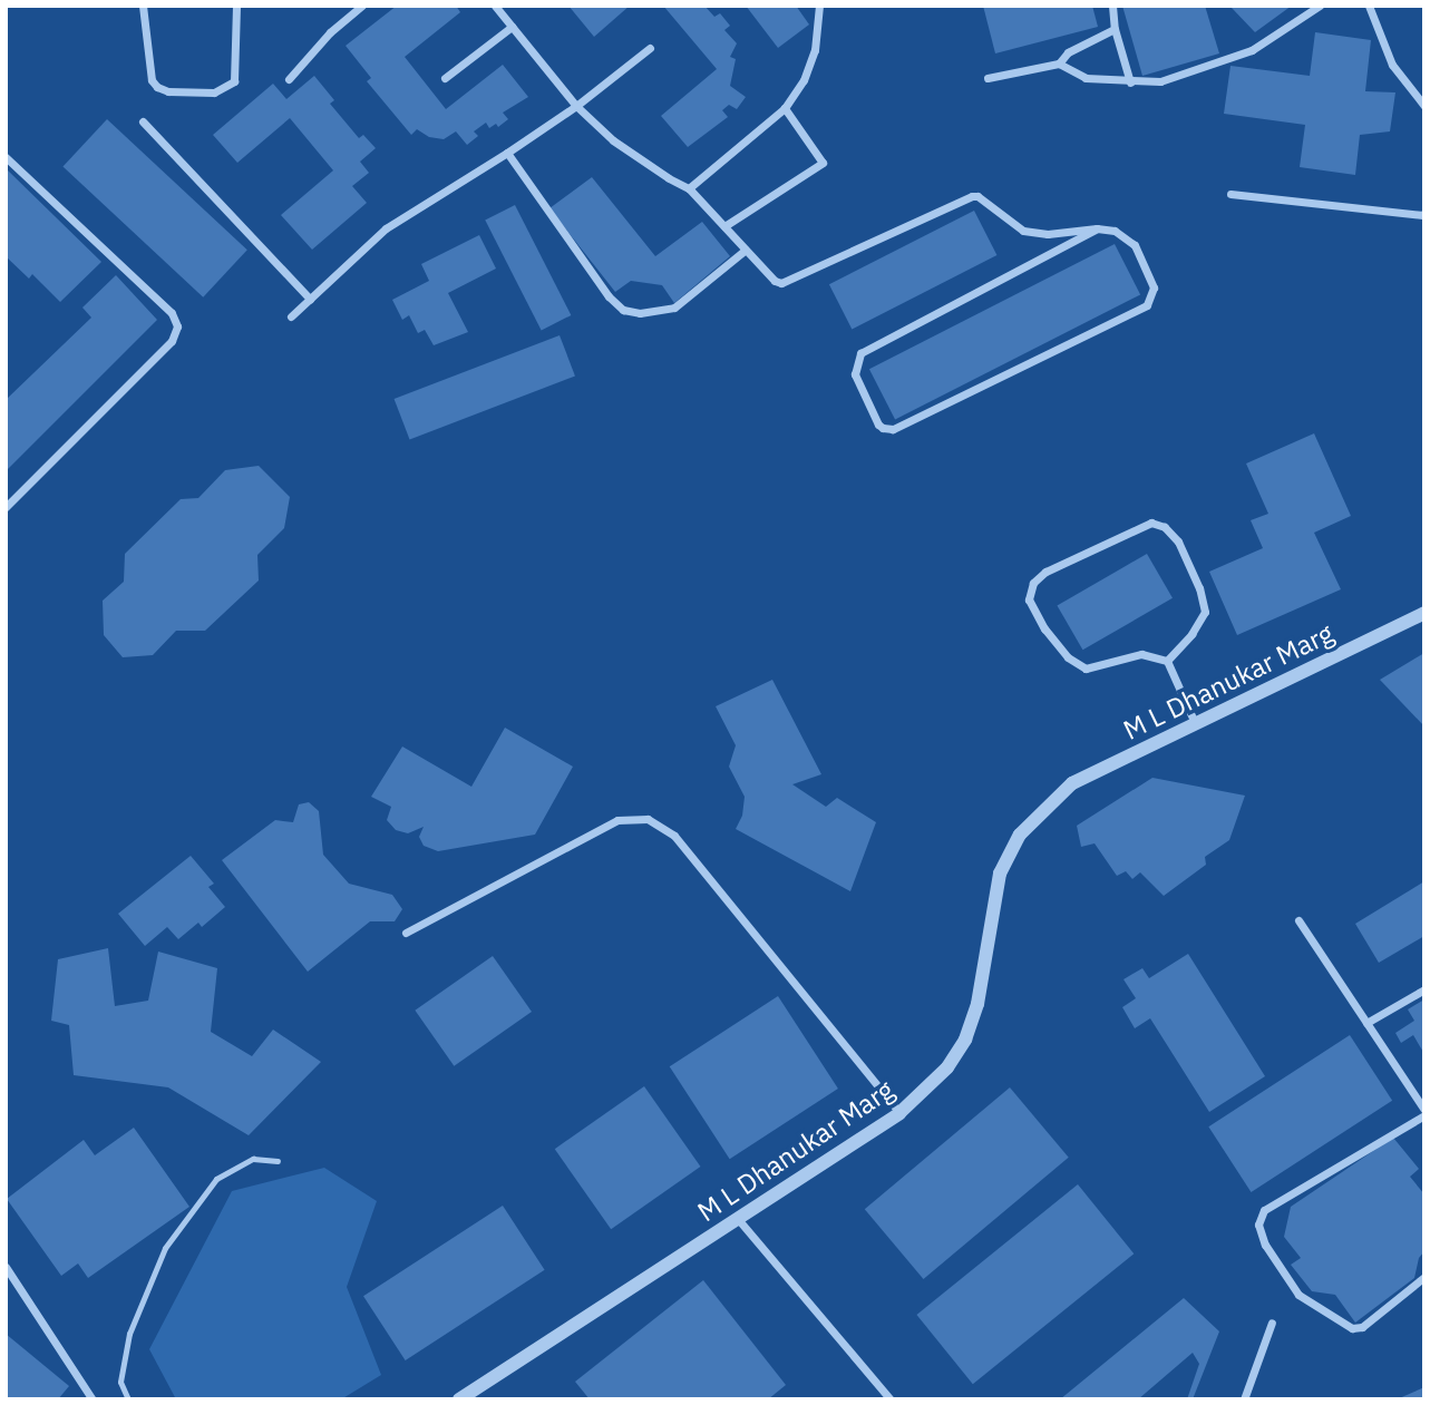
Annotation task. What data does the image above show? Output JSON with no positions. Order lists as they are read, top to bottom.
{
  "streets": {
    "street": ["M L Dhanukar Marg"]
  }
}
